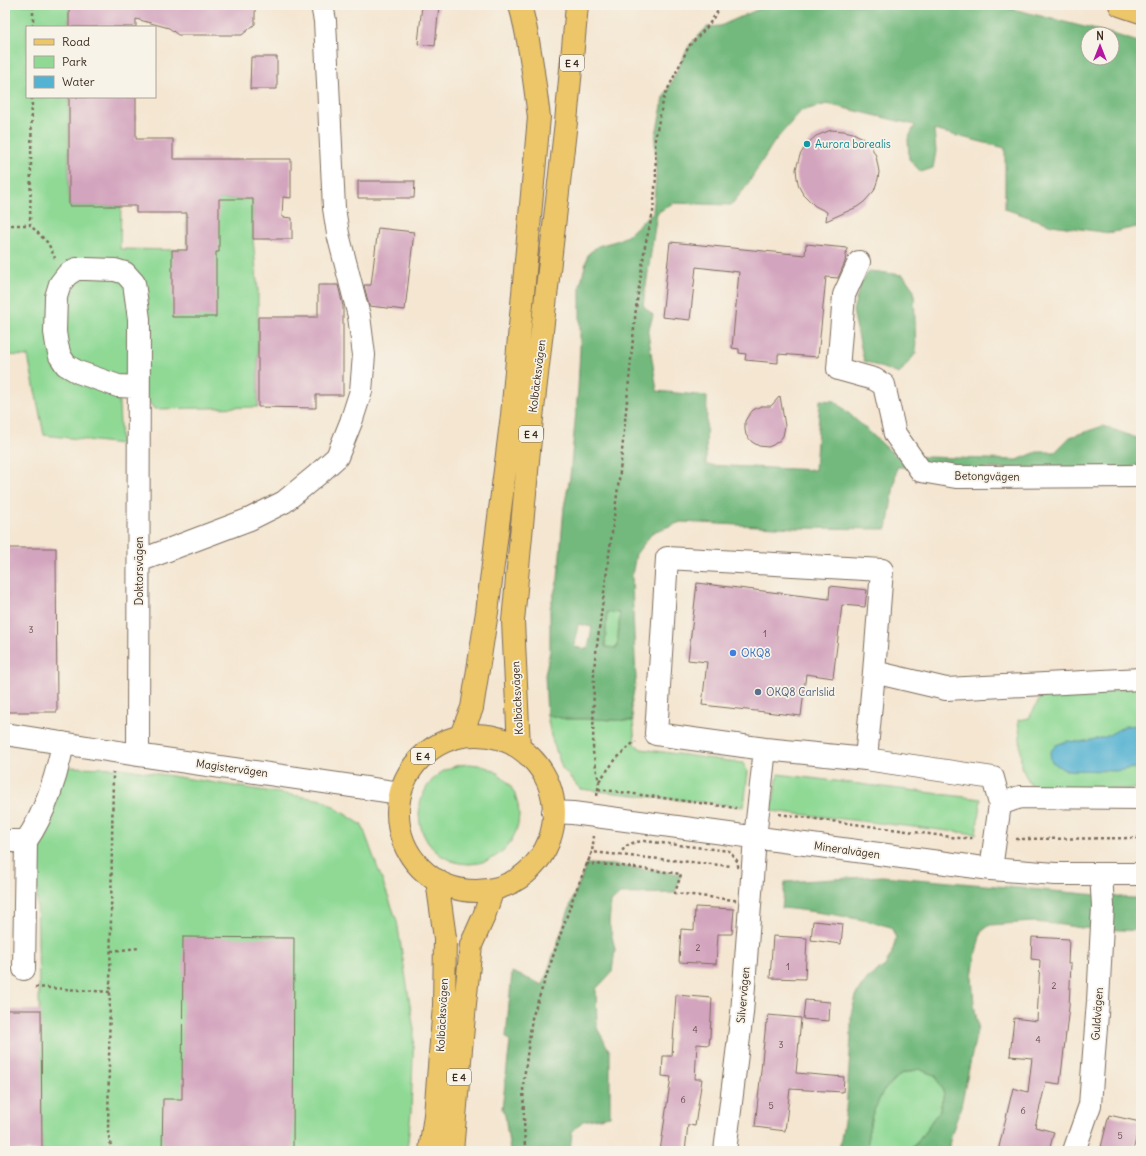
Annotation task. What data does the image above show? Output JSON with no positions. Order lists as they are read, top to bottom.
{
  "streets": {
    "main road": ["E 4", "Kolbäcksvägen"],
    "street": [
      "Betongvägen",
      "Doktorsvägen",
      "Magistervägen",
      "Mineralvägen",
      "Silvervägen",
      "Guldvägen"
    ]
  },
  "crossings": [
    ["E 4", "Kolbäcksvägen"],
    ["E 4", "Magistervägen"],
    ["E 4", "Mineralvägen"],
    ["Doktorsvägen", "Magistervägen"],
    ["Mineralvägen", "Guldvägen"]
  ],
  "places": ["Aurora borealis", "OKQ8", "OKQ8 Carlslid"],
  "house_numbers": [
    "3",
    "1",
    "2",
    "1",
    "2",
    "4",
    "4",
    "3",
    "6",
    "5",
    "6",
    "5"
  ],
  "legend": ["Road", "Park", "Water"],
  "north": "top"
}
